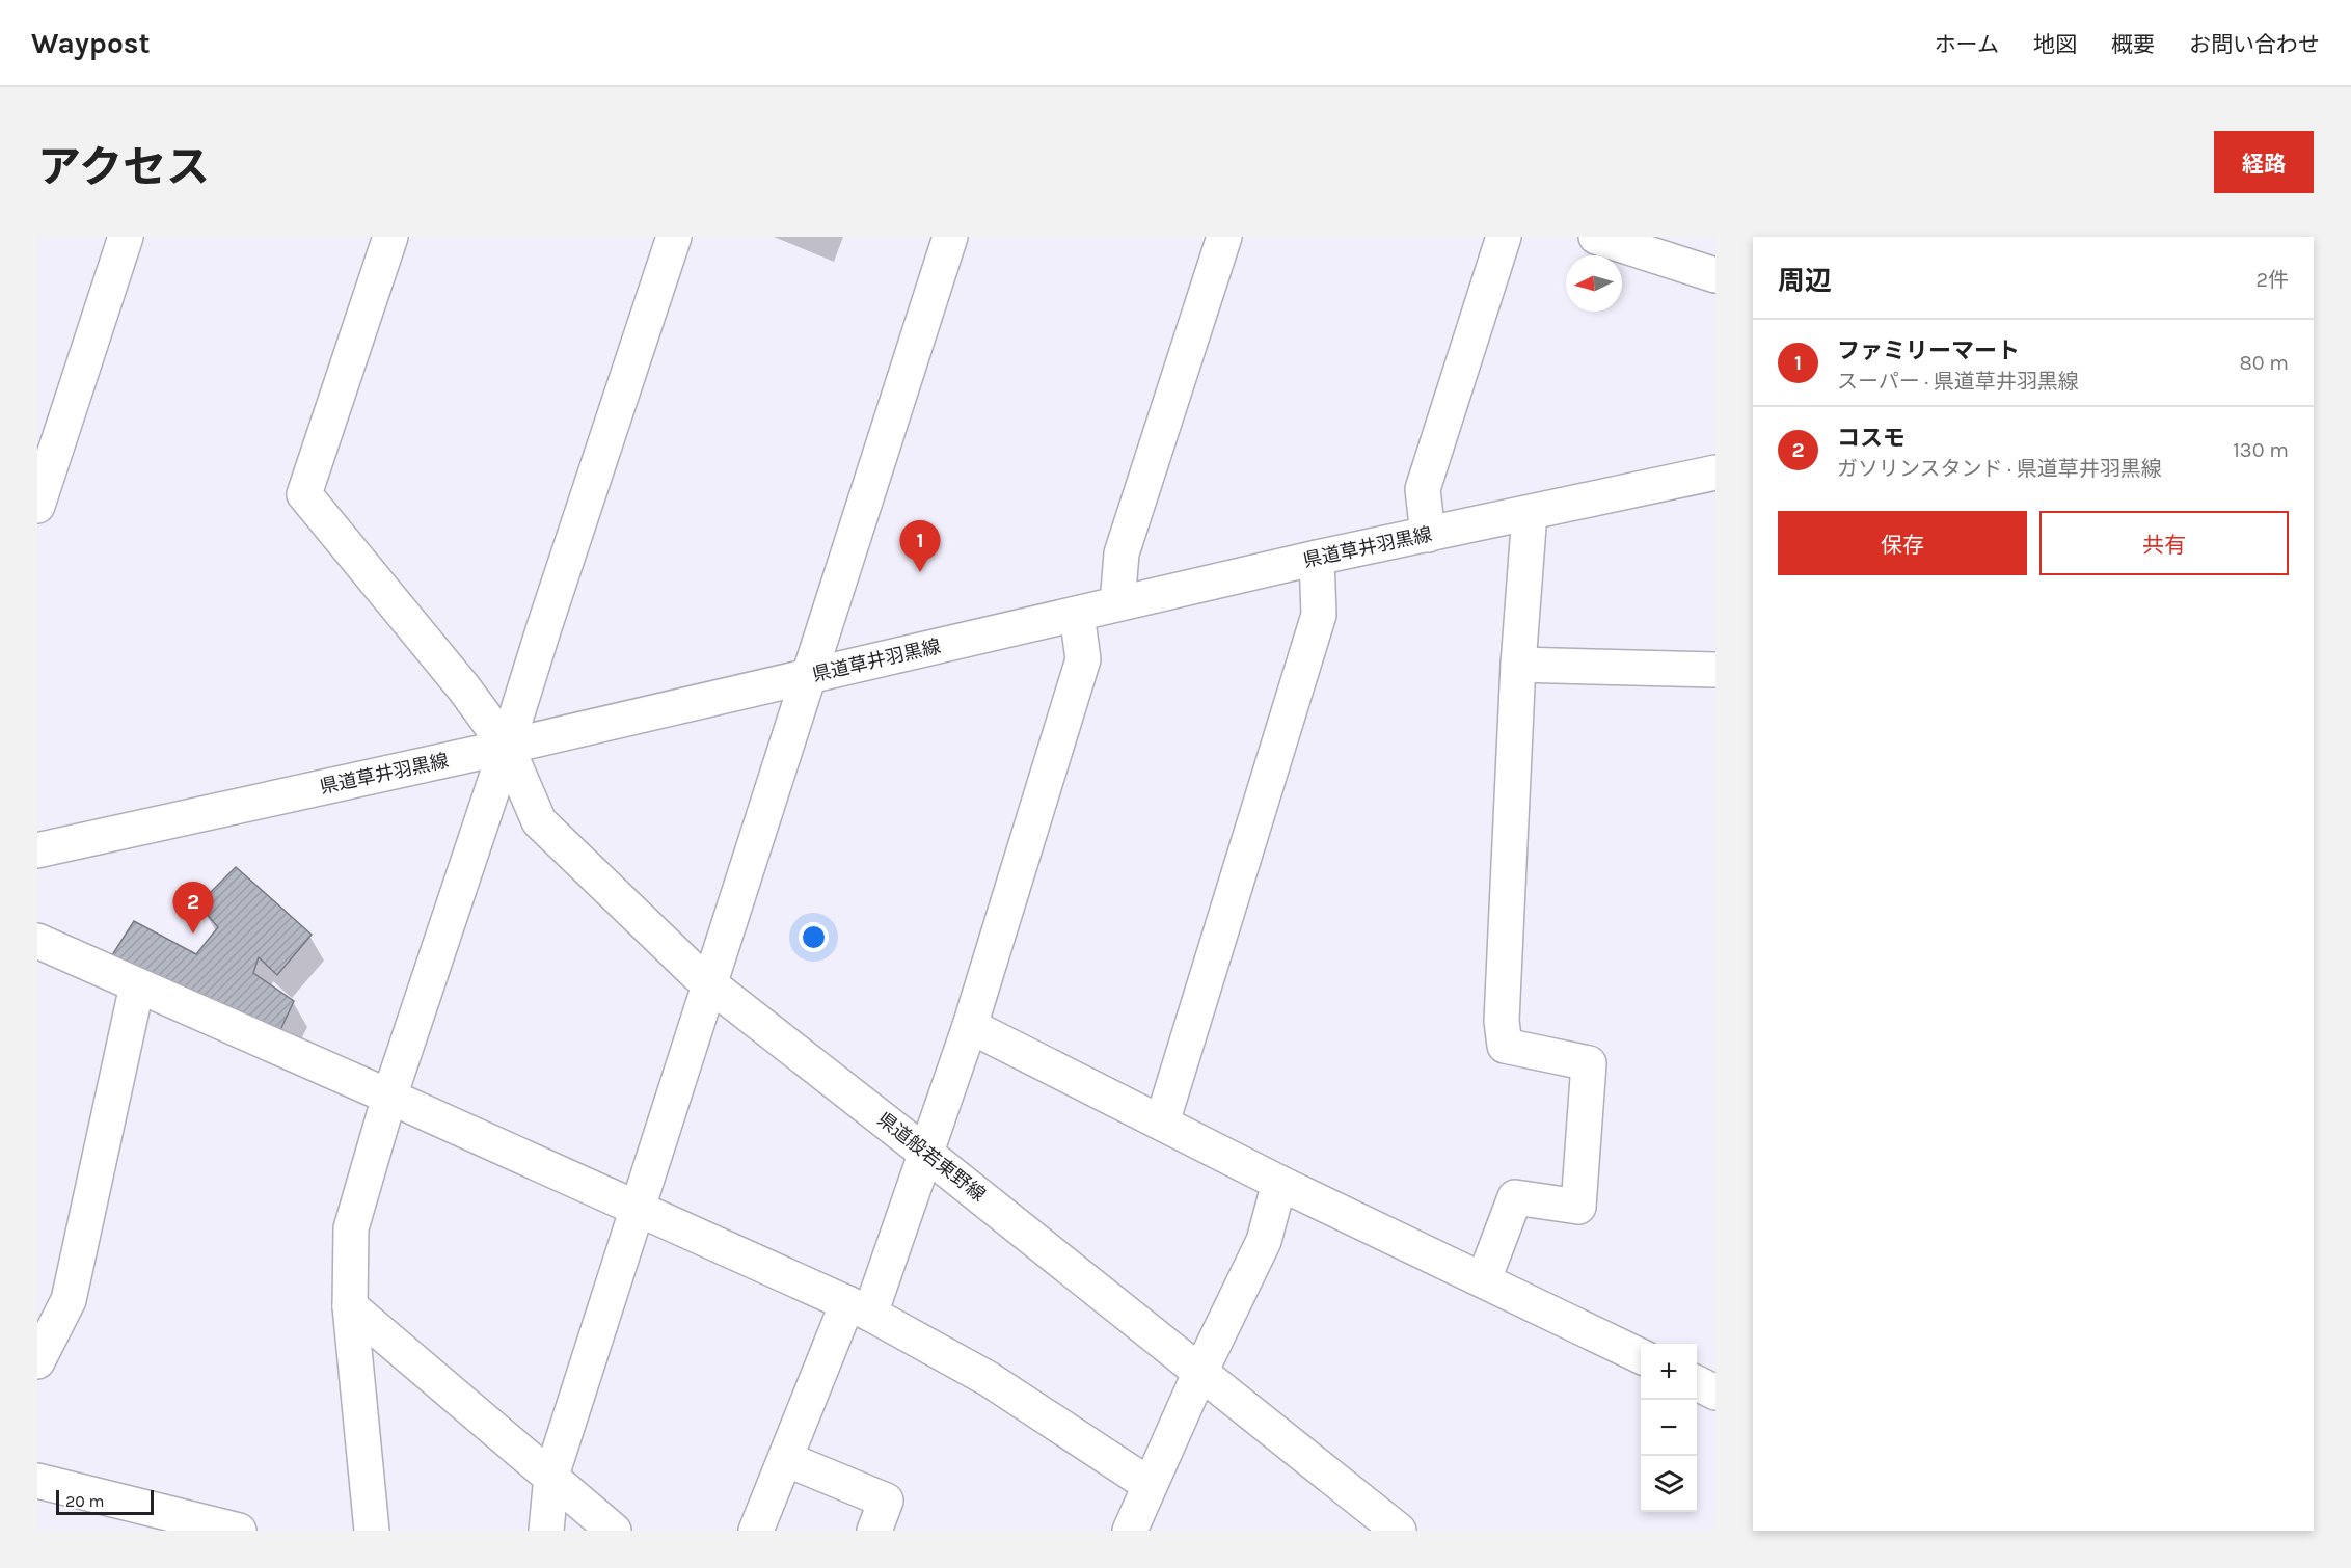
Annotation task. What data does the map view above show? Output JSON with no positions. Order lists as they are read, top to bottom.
{
  "streets": {
    "street": ["県道草井羽黒線", "県道般若東野線"]
  },
  "crossings": [
    ["県道草井羽黒線", "県道般若東野線"]
  ],
  "scale_bar": "20 m",
  "north": "left",
  "page": {
    "header": "Waypost",
    "nav": [
      "ホーム",
      "地図",
      "概要",
      "お問い合わせ"
    ],
    "title": "アクセス",
    "buttons": [
      "経路",
      ["保存", "共有"]
    ],
    "heading": ["周辺", "2件"],
    "list": [
      {
        "mark": "1",
        "name": "ファミリーマート",
        "note": "スーパー · 県道草井羽黒線",
        "value": "80 m"
      },
      {
        "mark": "2",
        "name": "コスモ",
        "note": "ガソリンスタンド · 県道草井羽黒線",
        "value": "130 m"
      }
    ],
    "pins": ["1", "2"],
    "map_buttons": ["+", "−"],
    "scale": "20 m"
  }
}
